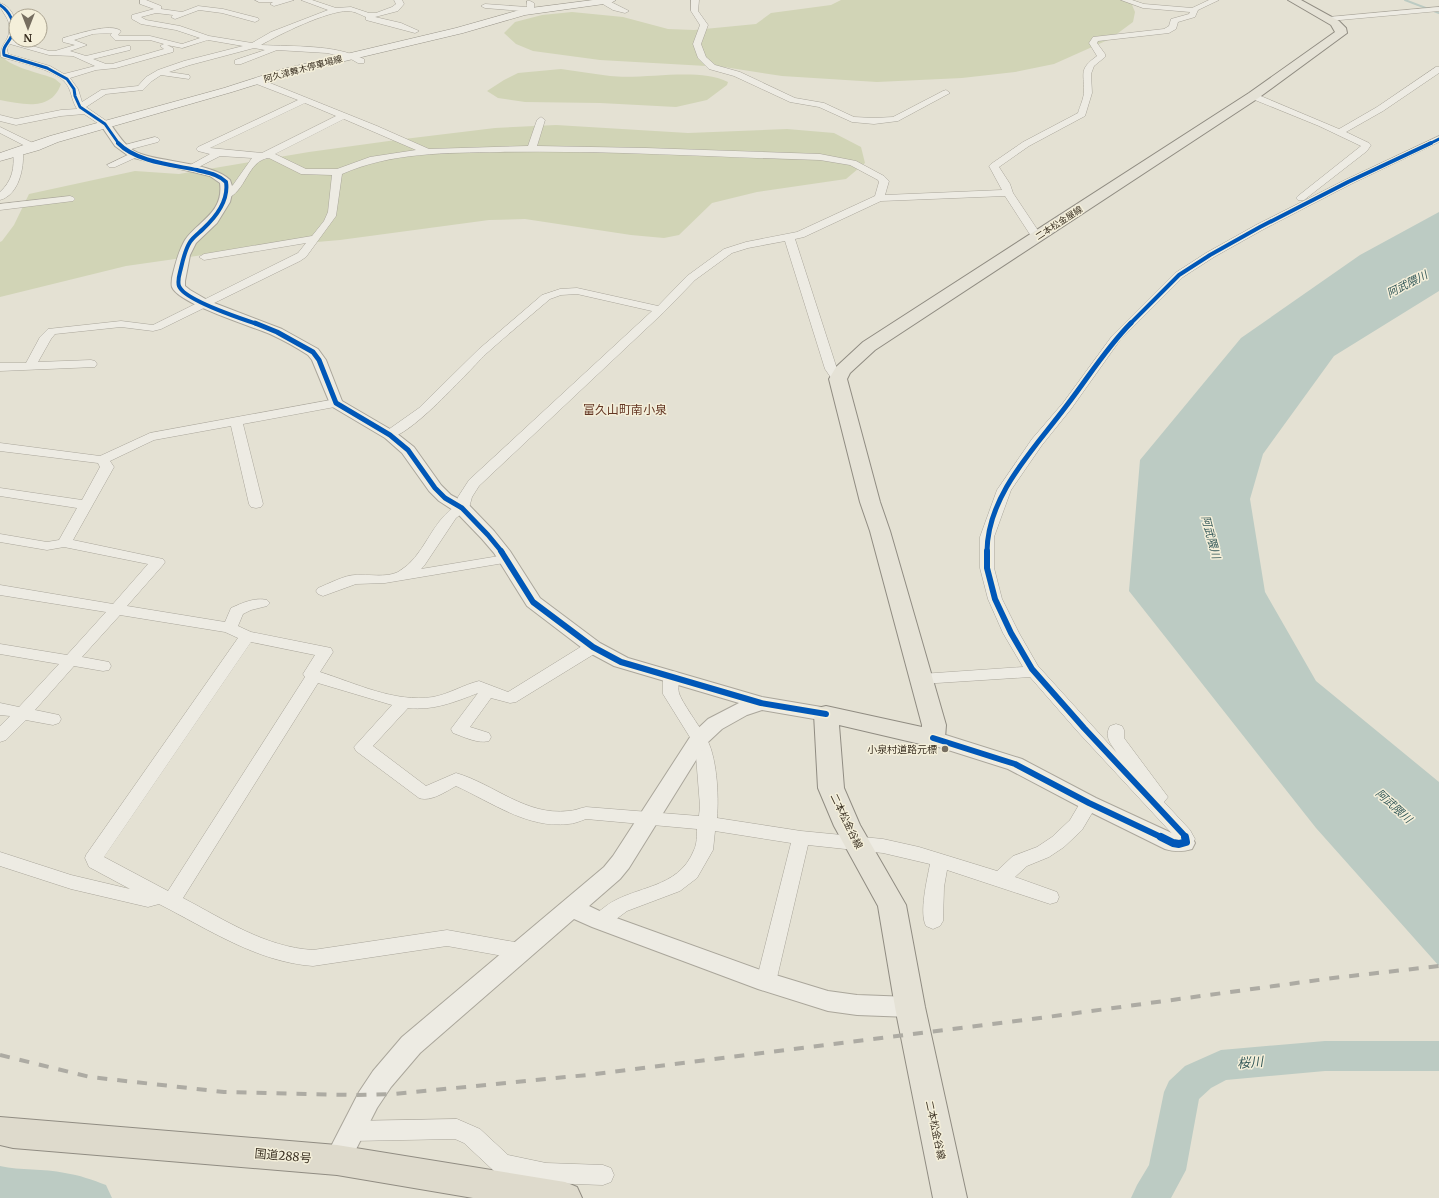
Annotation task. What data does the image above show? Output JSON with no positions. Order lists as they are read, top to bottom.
{
  "streets": {
    "highway": ["国道288号"],
    "main road": ["阿久津舞木停車場線", "二本松金屋線", "二本松金谷線"]
  },
  "districts": ["富久山町南小泉"],
  "water": ["阿武隈川", "桜川"],
  "places": ["小泉村道路元標"],
  "north": "bottom"
}
